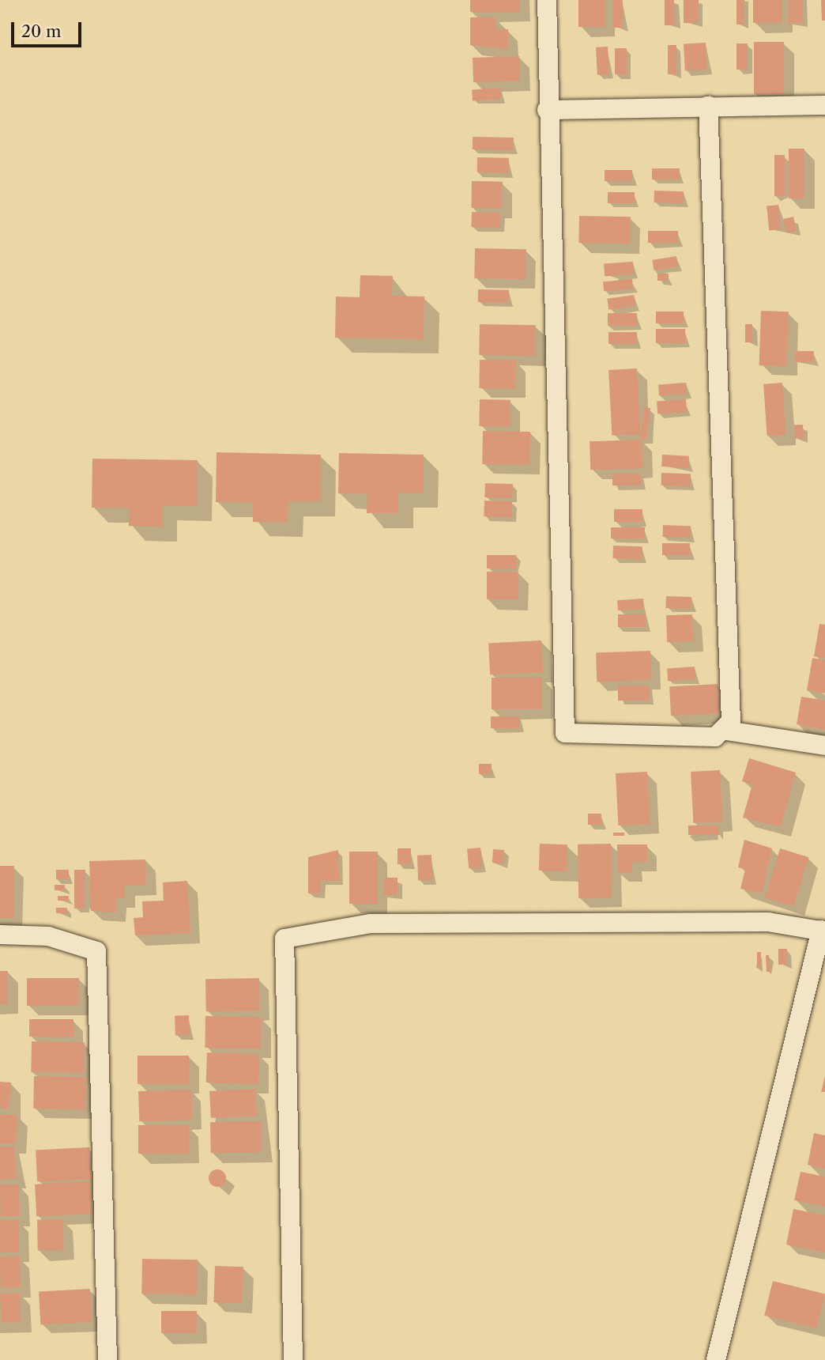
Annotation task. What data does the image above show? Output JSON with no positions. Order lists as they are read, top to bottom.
{
  "scale_bar": "20 m"
}
